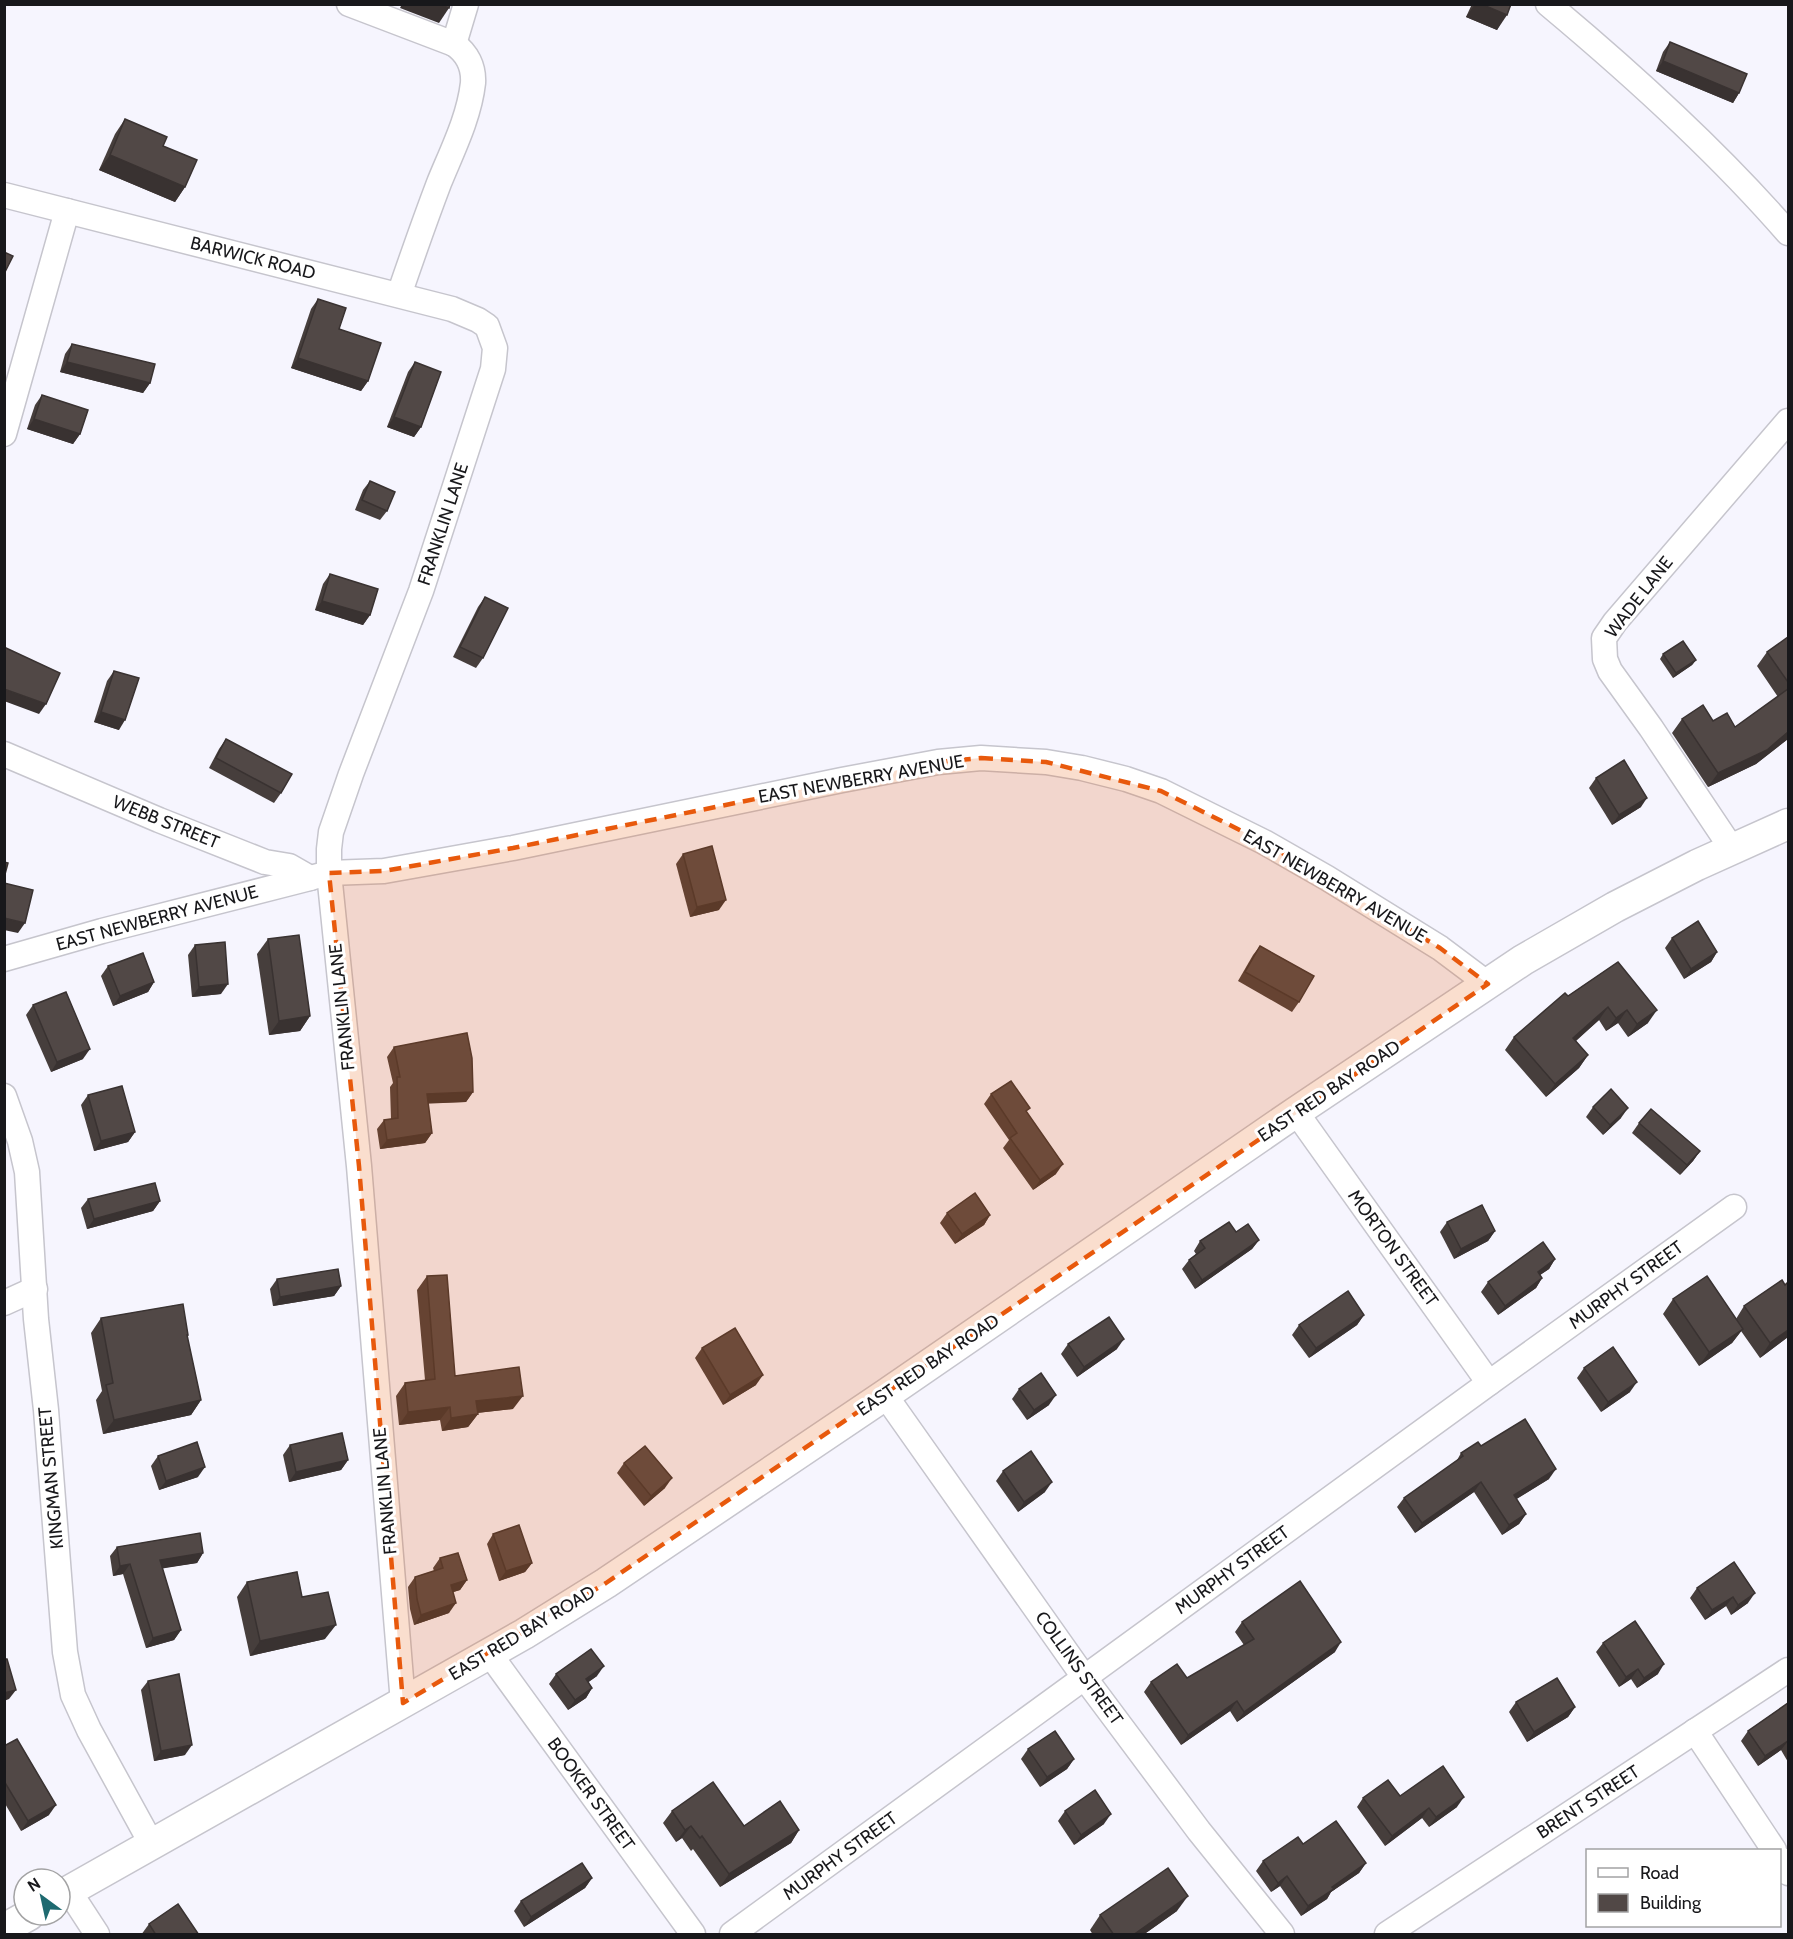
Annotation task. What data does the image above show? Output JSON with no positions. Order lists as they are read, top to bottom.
{
  "streets": {
    "street": [
      "BARWICK ROAD",
      "FRANKLIN LANE",
      "WADE LANE",
      "EAST NEWBERRY AVENUE",
      "WEBB STREET",
      "EAST RED BAY ROAD",
      "MORTON STREET",
      "MURPHY STREET",
      "KINGMAN STREET",
      "COLLINS STREET",
      "BOOKER STREET",
      "BRENT STREET"
    ]
  },
  "crossings": [
    ["BARWICK ROAD", "FRANKLIN LANE"],
    ["FRANKLIN LANE", "EAST NEWBERRY AVENUE"],
    ["FRANKLIN LANE", "WEBB STREET"],
    ["FRANKLIN LANE", "EAST RED BAY ROAD"],
    ["WADE LANE", "EAST RED BAY ROAD"],
    ["EAST NEWBERRY AVENUE", "WEBB STREET"],
    ["EAST NEWBERRY AVENUE", "EAST RED BAY ROAD"],
    ["EAST RED BAY ROAD", "MORTON STREET"],
    ["EAST RED BAY ROAD", "KINGMAN STREET"],
    ["EAST RED BAY ROAD", "COLLINS STREET"],
    ["EAST RED BAY ROAD", "BOOKER STREET"],
    ["MORTON STREET", "MURPHY STREET"],
    ["MURPHY STREET", "COLLINS STREET"]
  ],
  "legend": ["Road", "Building"],
  "north": "top left"
}
